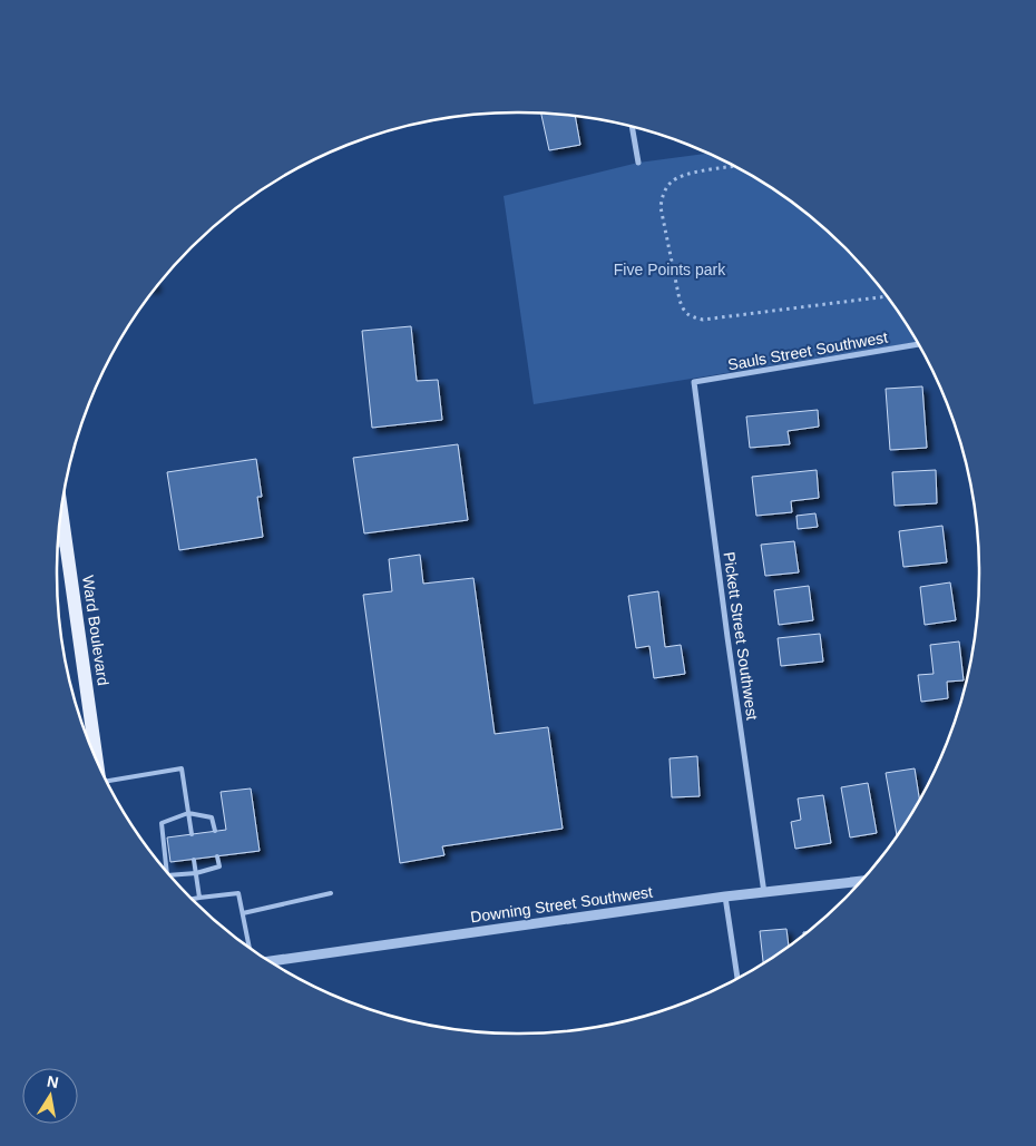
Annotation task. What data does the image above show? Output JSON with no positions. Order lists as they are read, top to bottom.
{
  "streets": {
    "main road": ["Ward Boulevard"],
    "street": ["Sauls Street Southwest", "Pickett Street Southwest", "Downing Street Southwest"]
  },
  "crossings": [
    ["Sauls Street Southwest", "Pickett Street Southwest"],
    ["Pickett Street Southwest", "Downing Street Southwest"]
  ],
  "parks": ["Five Points park"],
  "north": "top"
}
